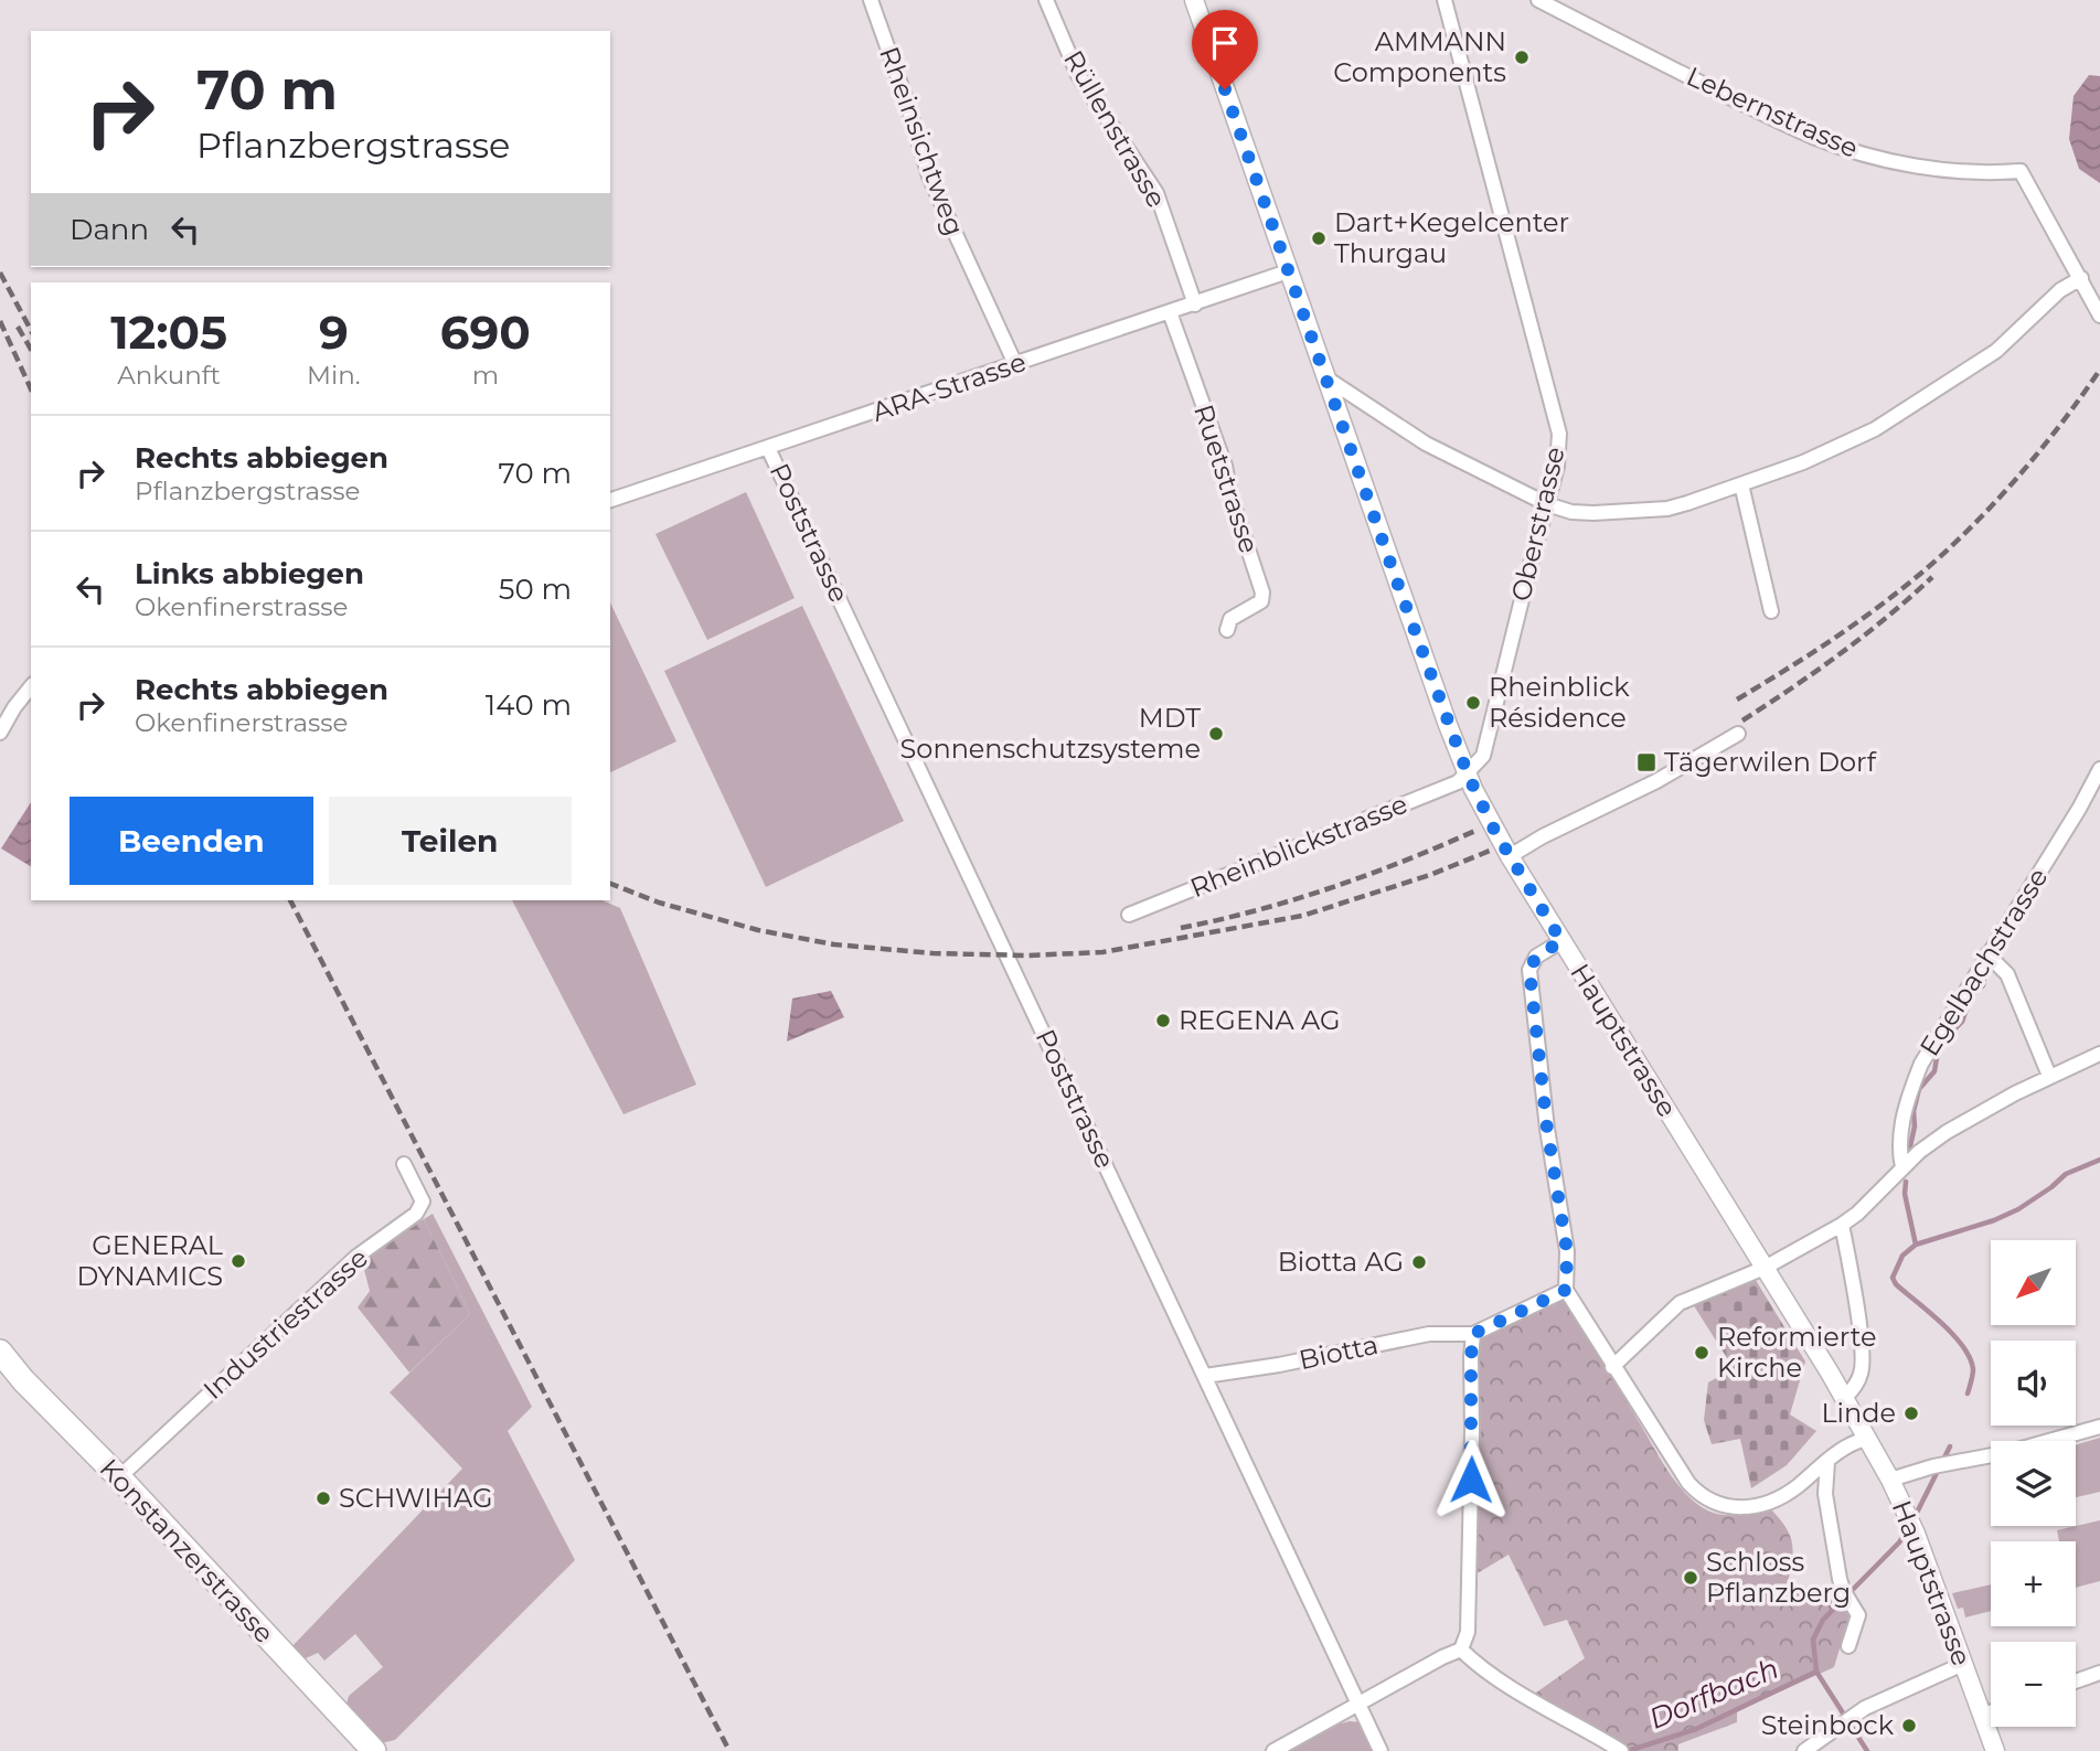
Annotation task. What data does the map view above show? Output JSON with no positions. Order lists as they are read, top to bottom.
{
  "streets": {
    "main road": ["Konstanzerstrasse"],
    "street": [
      "Lebernstrasse",
      "Rüllenstrasse",
      "Rheinsichtweg",
      "ARA-Strasse",
      "Ruetstrasse",
      "Oberstrasse",
      "Poststrasse",
      "Rheinblickstrasse",
      "Egelbachstrasse",
      "Hauptstrasse",
      "Industriestrasse",
      "Biotta"
    ]
  },
  "crossings": [
    ["Rüllenstrasse", "ARA-Strasse"],
    ["Rheinsichtweg", "ARA-Strasse"],
    ["ARA-Strasse", "Ruetstrasse"],
    ["ARA-Strasse", "Poststrasse"],
    ["ARA-Strasse", "Hauptstrasse"],
    ["Oberstrasse", "Rheinblickstrasse"],
    ["Oberstrasse", "Hauptstrasse"],
    ["Poststrasse", "Biotta"],
    ["Rheinblickstrasse", "Hauptstrasse"],
    ["Industriestrasse", "Konstanzerstrasse"]
  ],
  "water": ["Dorfbach"],
  "places": {
    "other": [
      "AMMANN Components",
      "Dart+Kegelcenter Thurgau",
      "Rheinblick Résidence",
      "MDT Sonnenschutzsysteme",
      "REGENA AG",
      "GENERAL DYNAMICS",
      "Biotta AG",
      "Reformierte Kirche",
      "Linde",
      "SCHWIHAG",
      "Schloss Pflanzberg",
      "Steinbock"
    ],
    "transit": ["Tägerwilen Dorf"]
  },
  "north": "bottom left",
  "page": {
    "turn": ["70 m", "Pflanzbergstrasse"],
    "then": "Dann",
    "eta": [
      "12:05",
      "Ankunft",
      "9",
      "Min.",
      "690",
      "m"
    ],
    "list": [
      {
        "name": "Rechts abbiegen",
        "note": "Pflanzbergstrasse",
        "value": "70 m"
      },
      {
        "name": "Links abbiegen",
        "note": "Okenfinerstrasse",
        "value": "50 m"
      },
      {
        "name": "Rechts abbiegen",
        "note": "Okenfinerstrasse",
        "value": "140 m"
      }
    ],
    "buttons": ["Beenden", "Teilen"],
    "map_buttons": ["+", "−"]
  }
}
